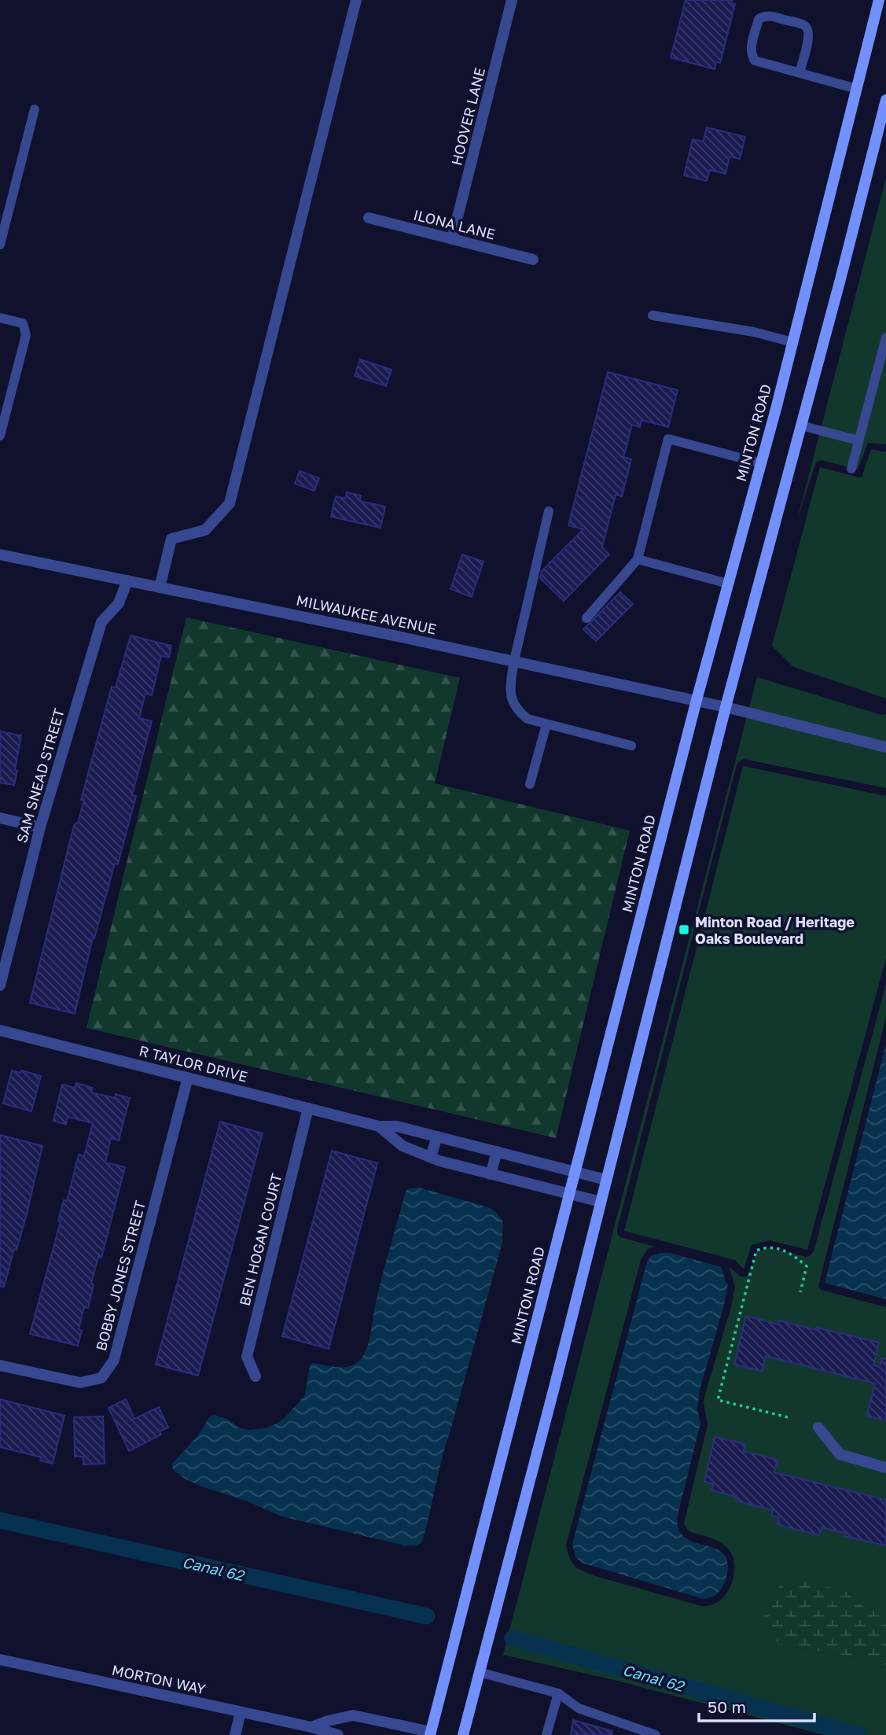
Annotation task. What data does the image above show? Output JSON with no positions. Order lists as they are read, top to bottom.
{
  "streets": {
    "main road": ["MINTON ROAD"],
    "street": [
      "HOOVER LANE",
      "ILONA LANE",
      "MILWAUKEE AVENUE",
      "SAM SNEAD STREET",
      "R TAYLOR DRIVE",
      "BEN HOGAN COURT",
      "BOBBY JONES STREET",
      "MORTON WAY"
    ]
  },
  "crossings": [
    ["HOOVER LANE", "ILONA LANE"],
    ["MINTON ROAD", "MILWAUKEE AVENUE"],
    ["MINTON ROAD", "R TAYLOR DRIVE"],
    ["MINTON ROAD", "MORTON WAY"],
    ["MILWAUKEE AVENUE", "SAM SNEAD STREET"],
    ["R TAYLOR DRIVE", "BEN HOGAN COURT"],
    ["R TAYLOR DRIVE", "BOBBY JONES STREET"]
  ],
  "water": ["Canal 62"],
  "places": {
    "transit": ["Minton Road / Heritage Oaks Boulevard"]
  },
  "scale_bar": "50 m"
}
